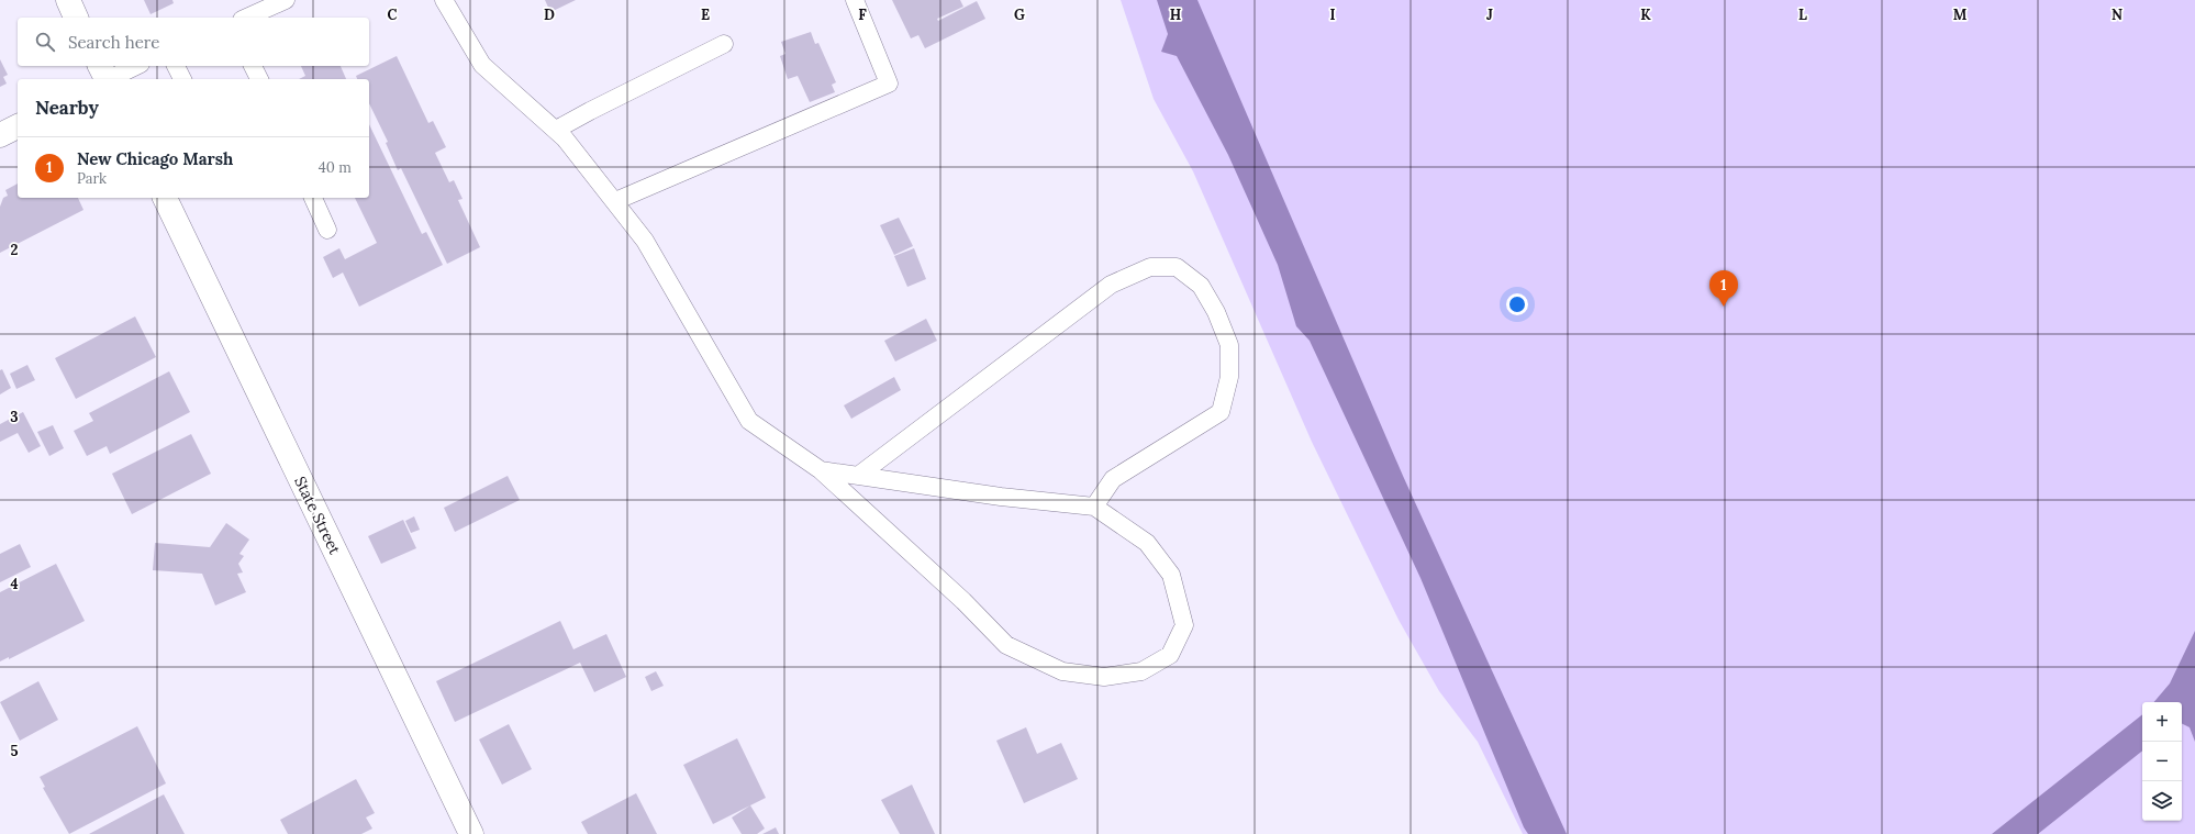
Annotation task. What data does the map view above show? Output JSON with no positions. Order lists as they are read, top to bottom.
{
  "streets": {
    "street": ["State Street"]
  },
  "page": {
    "search": "Search here",
    "heading": "Nearby",
    "list": [
      {
        "mark": "1",
        "name": "New Chicago Marsh",
        "note": "Park",
        "value": "40 m"
      }
    ],
    "pins": "1",
    "map_buttons": ["+", "−"]
  },
  "grid": {
    "columns": [
      "C",
      "D",
      "E",
      "F",
      "G",
      "H",
      "I",
      "J",
      "K",
      "L",
      "M",
      "N"
    ],
    "rows": [
      "2",
      "3",
      "4",
      "5"
    ]
  }
}
